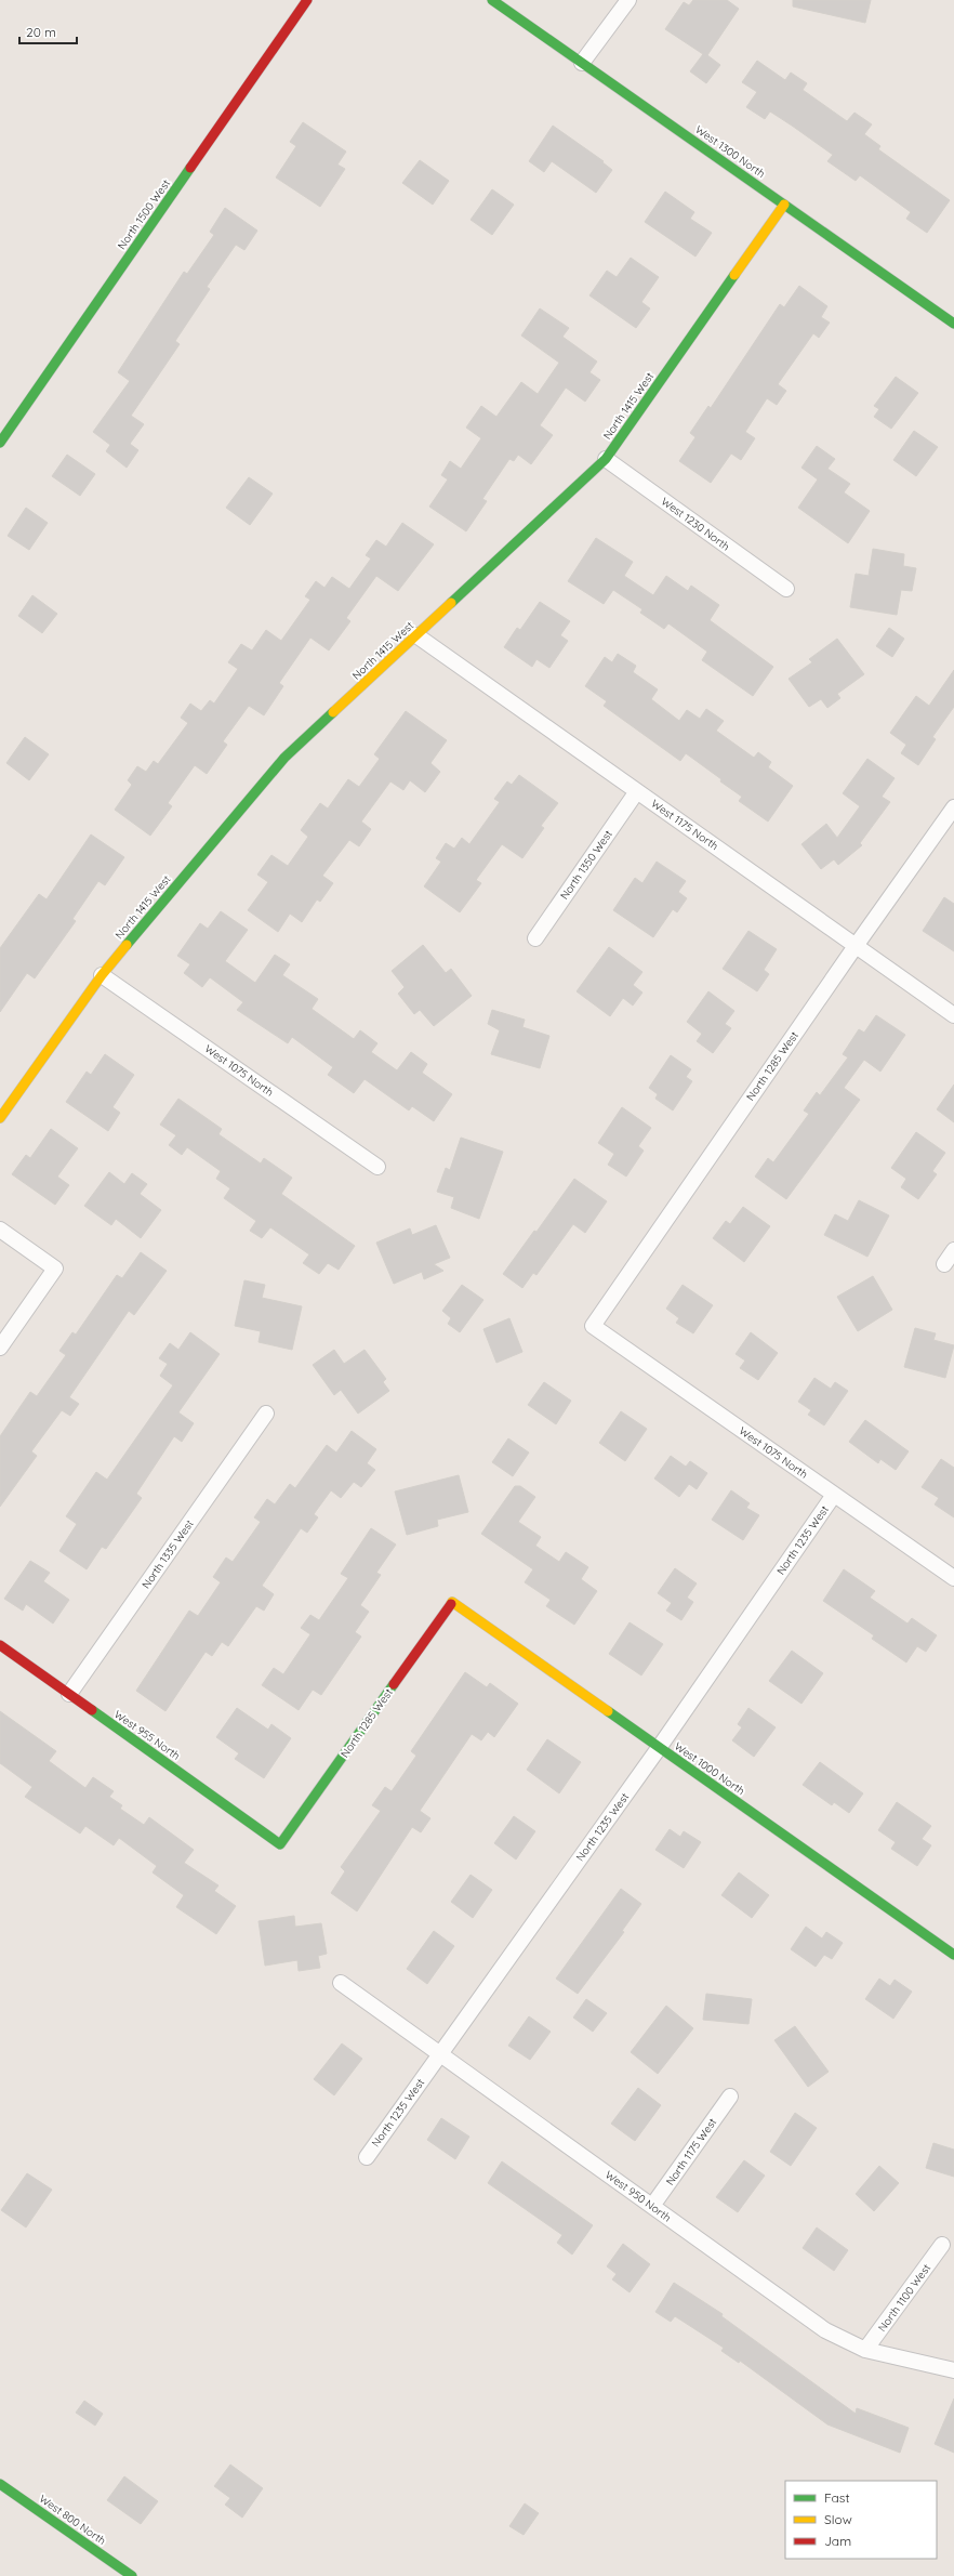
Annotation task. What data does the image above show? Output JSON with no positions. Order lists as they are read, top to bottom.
{
  "streets": {
    "street": [
      "West 1300 North",
      "North 1500 West",
      "North 1415 West",
      "West 1230 North",
      "West 1175 North",
      "North 1350 West",
      "North 1285 West",
      "West 1075 North",
      "North 1235 West",
      "North 1335 West",
      "West 955 North",
      "West 1000 North",
      "North 1175 West",
      "West 950 North",
      "North 1100 West",
      "West 800 North"
    ]
  },
  "crossings": [
    ["West 1300 North", "North 1415 West"],
    ["North 1415 West", "West 1230 North"],
    ["North 1415 West", "West 1175 North"],
    ["North 1415 West", "West 1075 North"],
    ["West 1175 North", "North 1350 West"],
    ["West 1175 North", "North 1285 West"],
    ["North 1285 West", "West 1075 North"],
    ["North 1285 West", "West 955 North"],
    ["North 1285 West", "West 1000 North"],
    ["West 1075 North", "North 1235 West"],
    ["North 1235 West", "West 1000 North"],
    ["North 1235 West", "West 950 North"],
    ["North 1335 West", "West 955 North"],
    ["North 1175 West", "West 950 North"],
    ["West 950 North", "North 1100 West"]
  ],
  "legend": ["Fast", "Slow", "Jam"],
  "scale_bar": "20 m"
}
